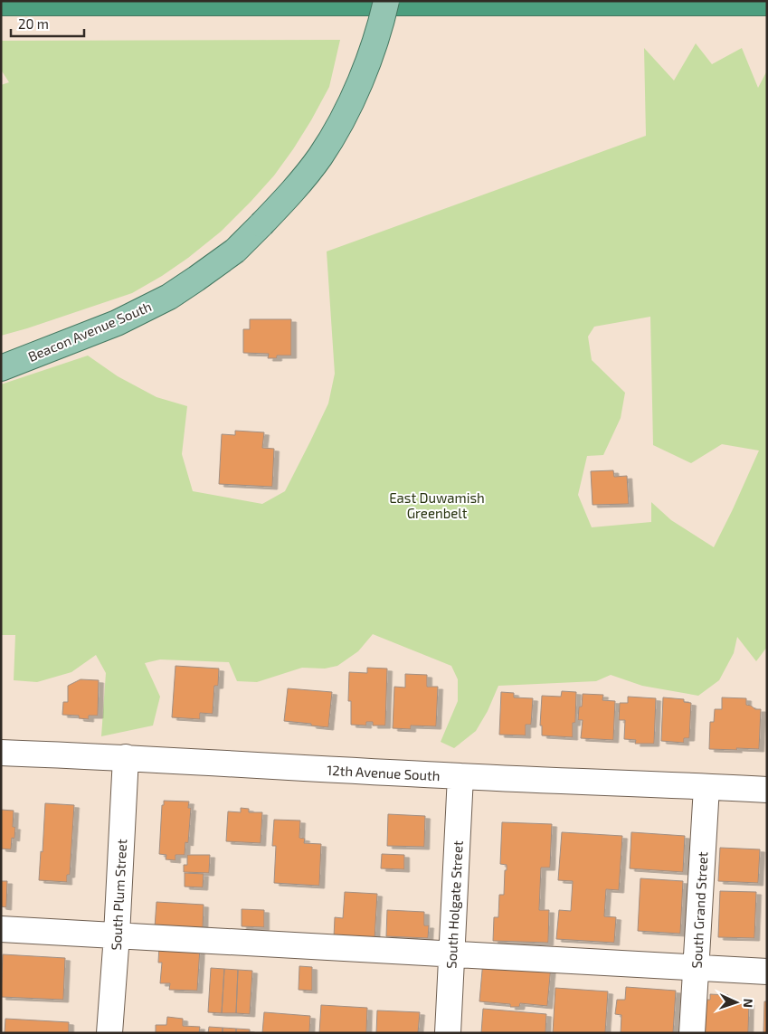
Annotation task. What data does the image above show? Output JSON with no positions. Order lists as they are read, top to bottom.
{
  "streets": {
    "main road": ["Beacon Avenue South"],
    "street": [
      "12th Avenue South",
      "South Plum Street",
      "South Holgate Street",
      "South Grand Street"
    ]
  },
  "crossings": [
    ["12th Avenue South", "South Plum Street"],
    ["12th Avenue South", "South Holgate Street"],
    ["12th Avenue South", "South Grand Street"]
  ],
  "parks": ["East Duwamish Greenbelt"],
  "scale_bar": "20 m",
  "north": "right"
}
